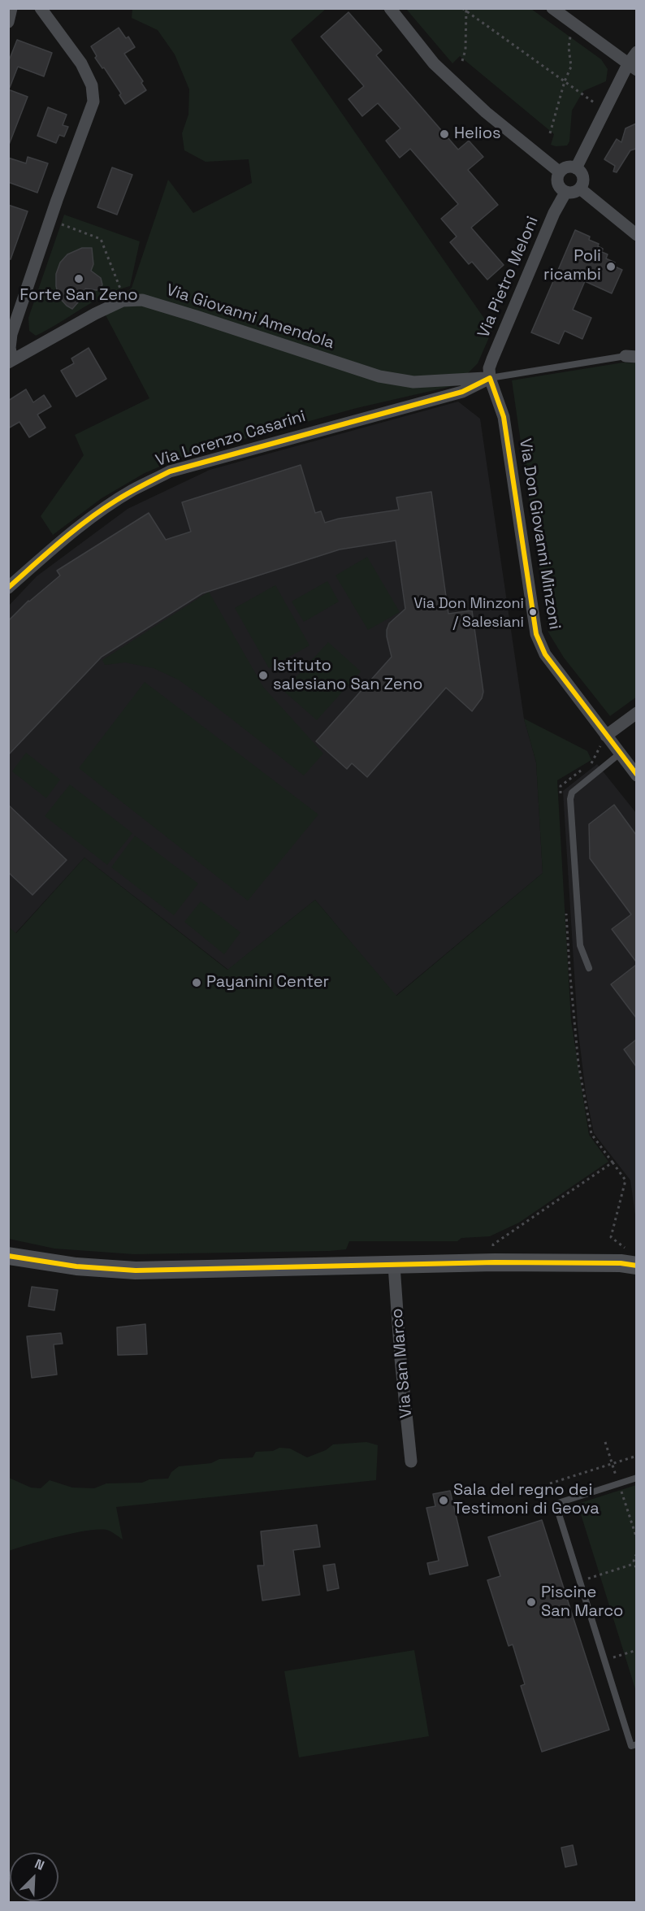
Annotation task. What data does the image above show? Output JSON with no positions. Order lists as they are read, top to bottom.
{
  "streets": {
    "street": [
      "Via Pietro Meloni",
      "Via Giovanni Amendola",
      "Via Lorenzo Casarini",
      "Via Don Giovanni Minzoni",
      "Via San Marco"
    ]
  },
  "crossings": [
    ["Via Pietro Meloni", "Via Giovanni Amendola"],
    ["Via Pietro Meloni", "Via Lorenzo Casarini"],
    ["Via Pietro Meloni", "Via Don Giovanni Minzoni"],
    ["Via Giovanni Amendola", "Via Lorenzo Casarini"],
    ["Via Giovanni Amendola", "Via Don Giovanni Minzoni"],
    ["Via Lorenzo Casarini", "Via Don Giovanni Minzoni"]
  ],
  "places": [
    "Helios",
    "Poli ricambi",
    "Forte San Zeno",
    "Via Don Minzoni / Salesiani",
    "Istituto salesiano San Zeno",
    "Payanini Center",
    "Sala del regno dei Testimoni di Geova",
    "Piscine San Marco"
  ],
  "north": "top right"
}
